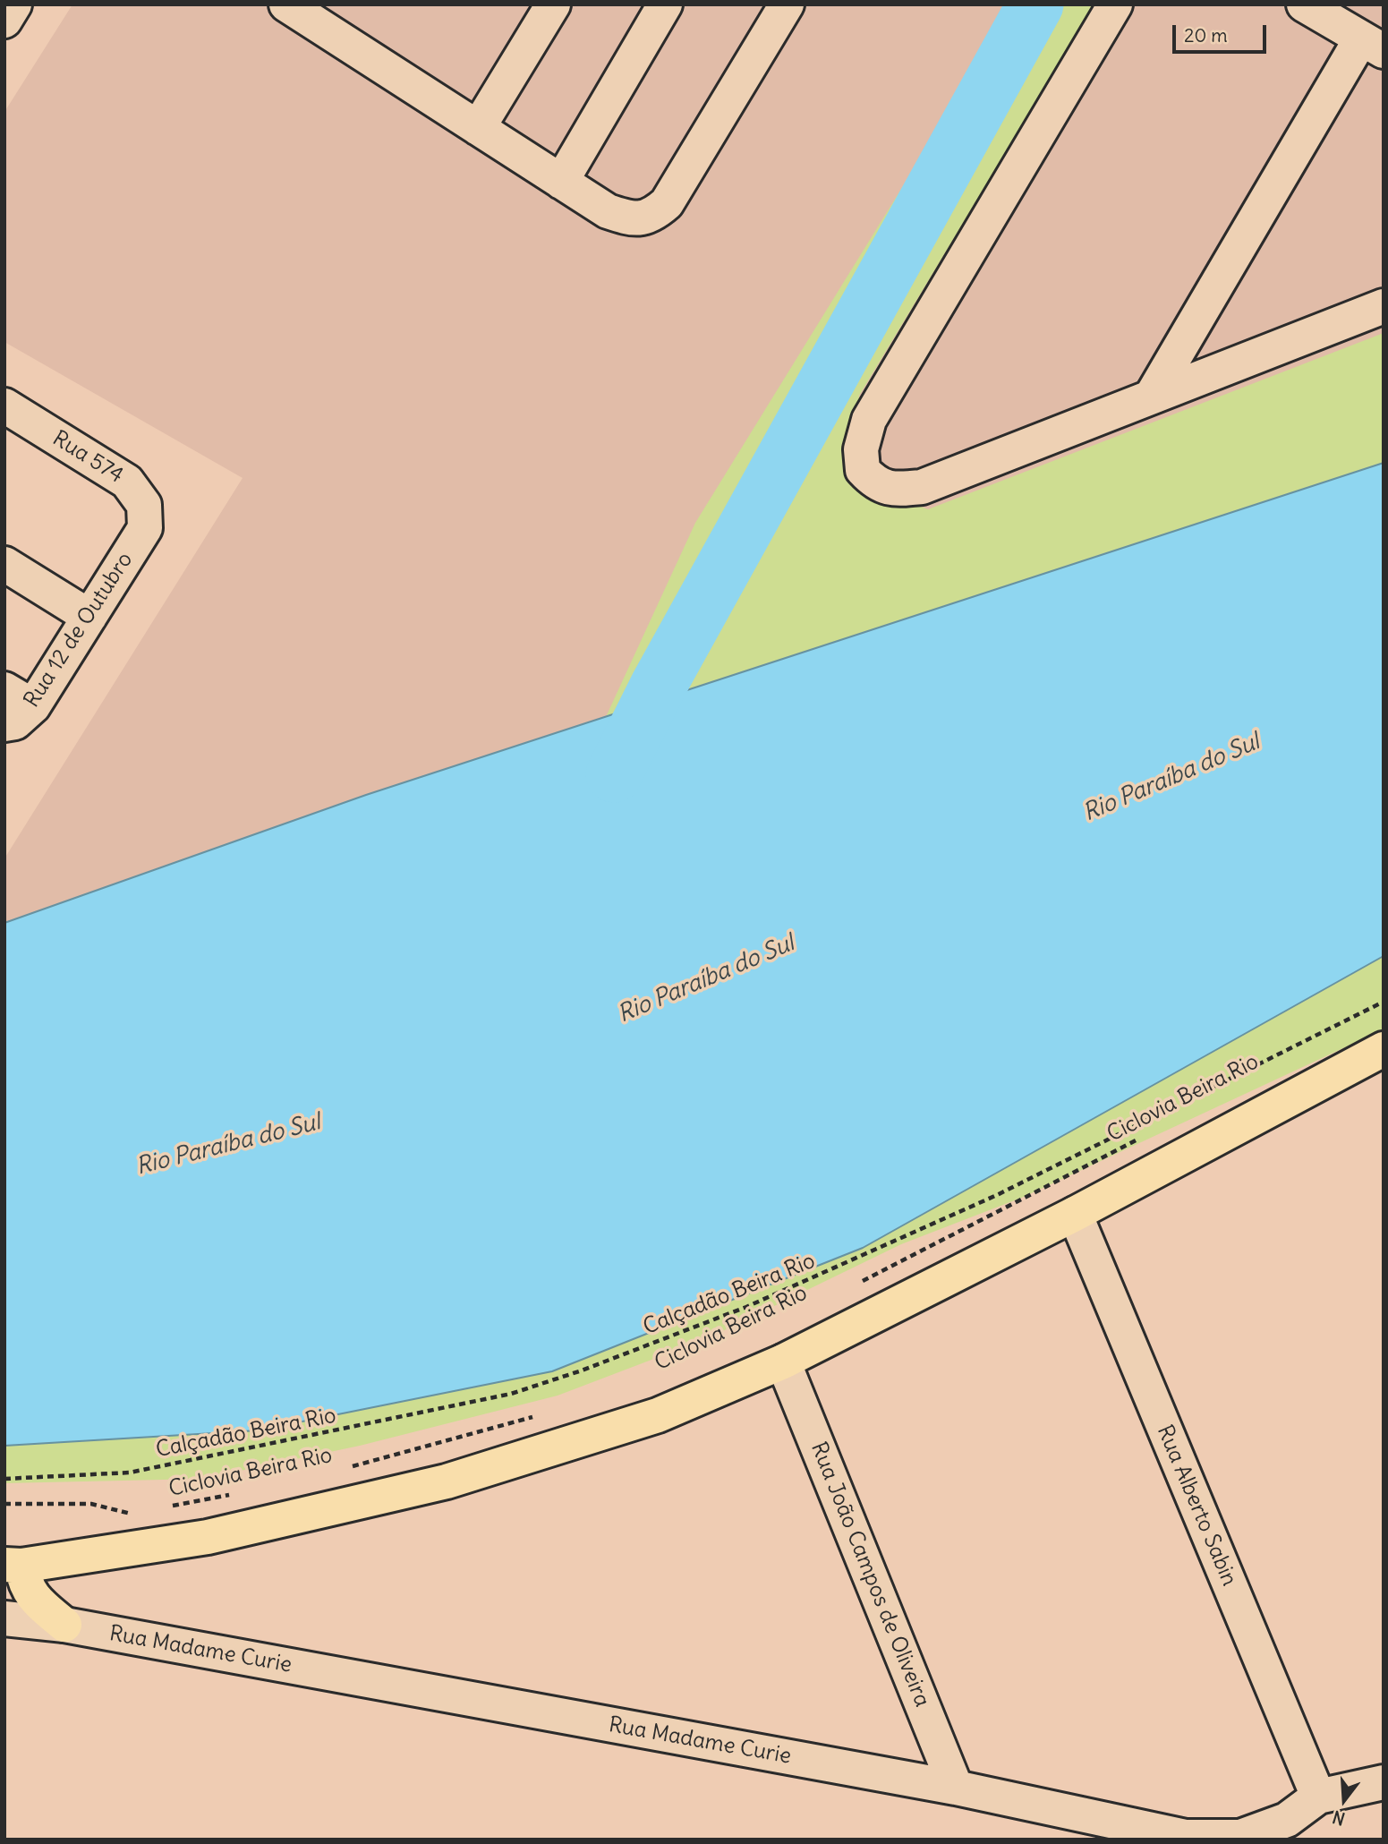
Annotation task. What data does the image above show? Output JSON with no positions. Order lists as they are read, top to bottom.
{
  "streets": {
    "street": [
      "Rua 574",
      "Rua 12 de Outubro",
      "Rua Alberto Sabin",
      "Rua João Campos de Oliveira",
      "Rua Madame Curie"
    ],
    "path": ["Ciclovia Beira Rio", "Calçadão Beira Rio"]
  },
  "crossings": [
    ["Rua 574", "Rua 12 de Outubro"],
    ["Rua Alberto Sabin", "Rua Madame Curie"],
    ["Rua João Campos de Oliveira", "Rua Madame Curie"]
  ],
  "water": ["Rio Paraíba do Sul"],
  "scale_bar": "20 m",
  "north": "bottom"
}
